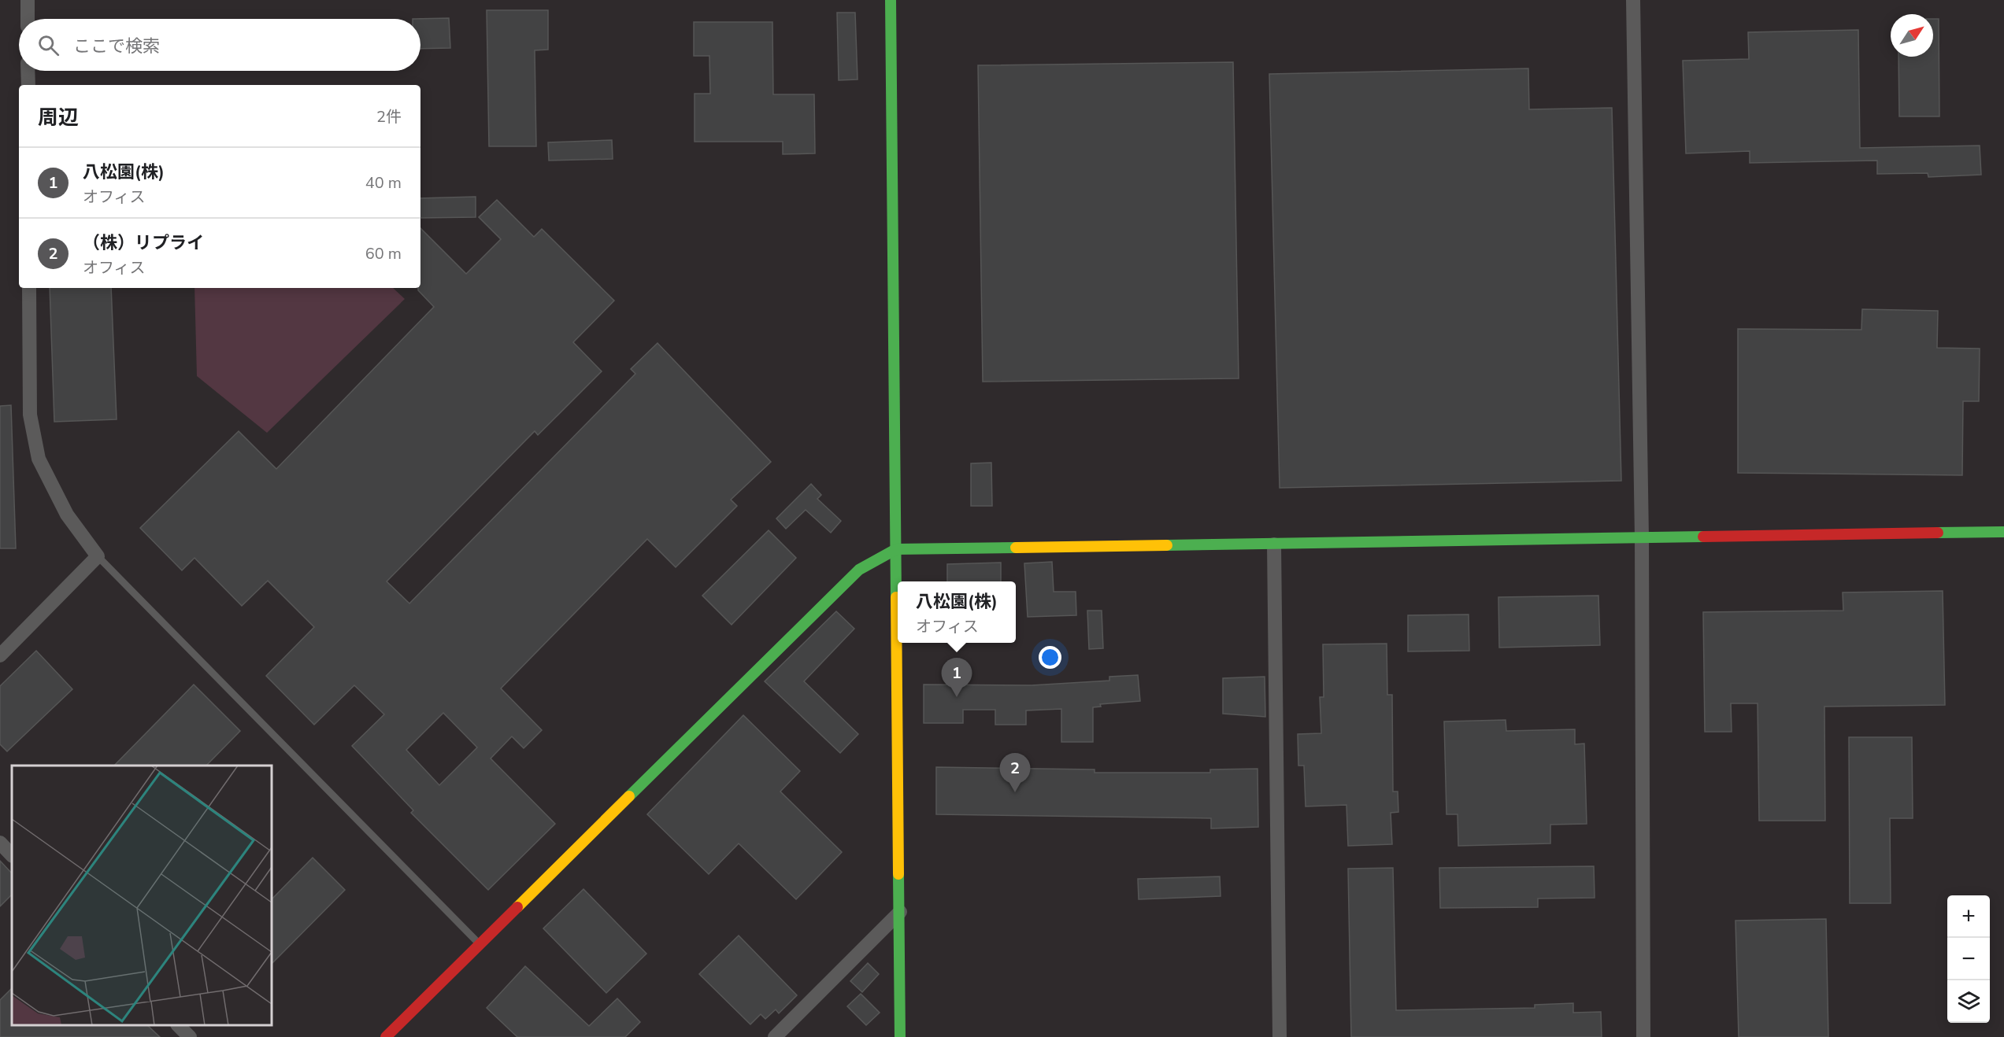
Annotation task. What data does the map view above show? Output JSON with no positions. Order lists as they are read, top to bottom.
{
  "north": "top right",
  "page": {
    "search": "ここで検索",
    "heading": ["周辺", "2件"],
    "list": [
      {
        "mark": "1",
        "name": "八松園(株)",
        "note": "オフィス",
        "value": "40 m"
      },
      {
        "mark": "2",
        "name": "（株）リプライ",
        "note": "オフィス",
        "value": "60 m"
      }
    ],
    "popup": ["八松園(株)", "オフィス"],
    "pins": ["1", "2"],
    "map_buttons": ["+", "−"]
  }
}
